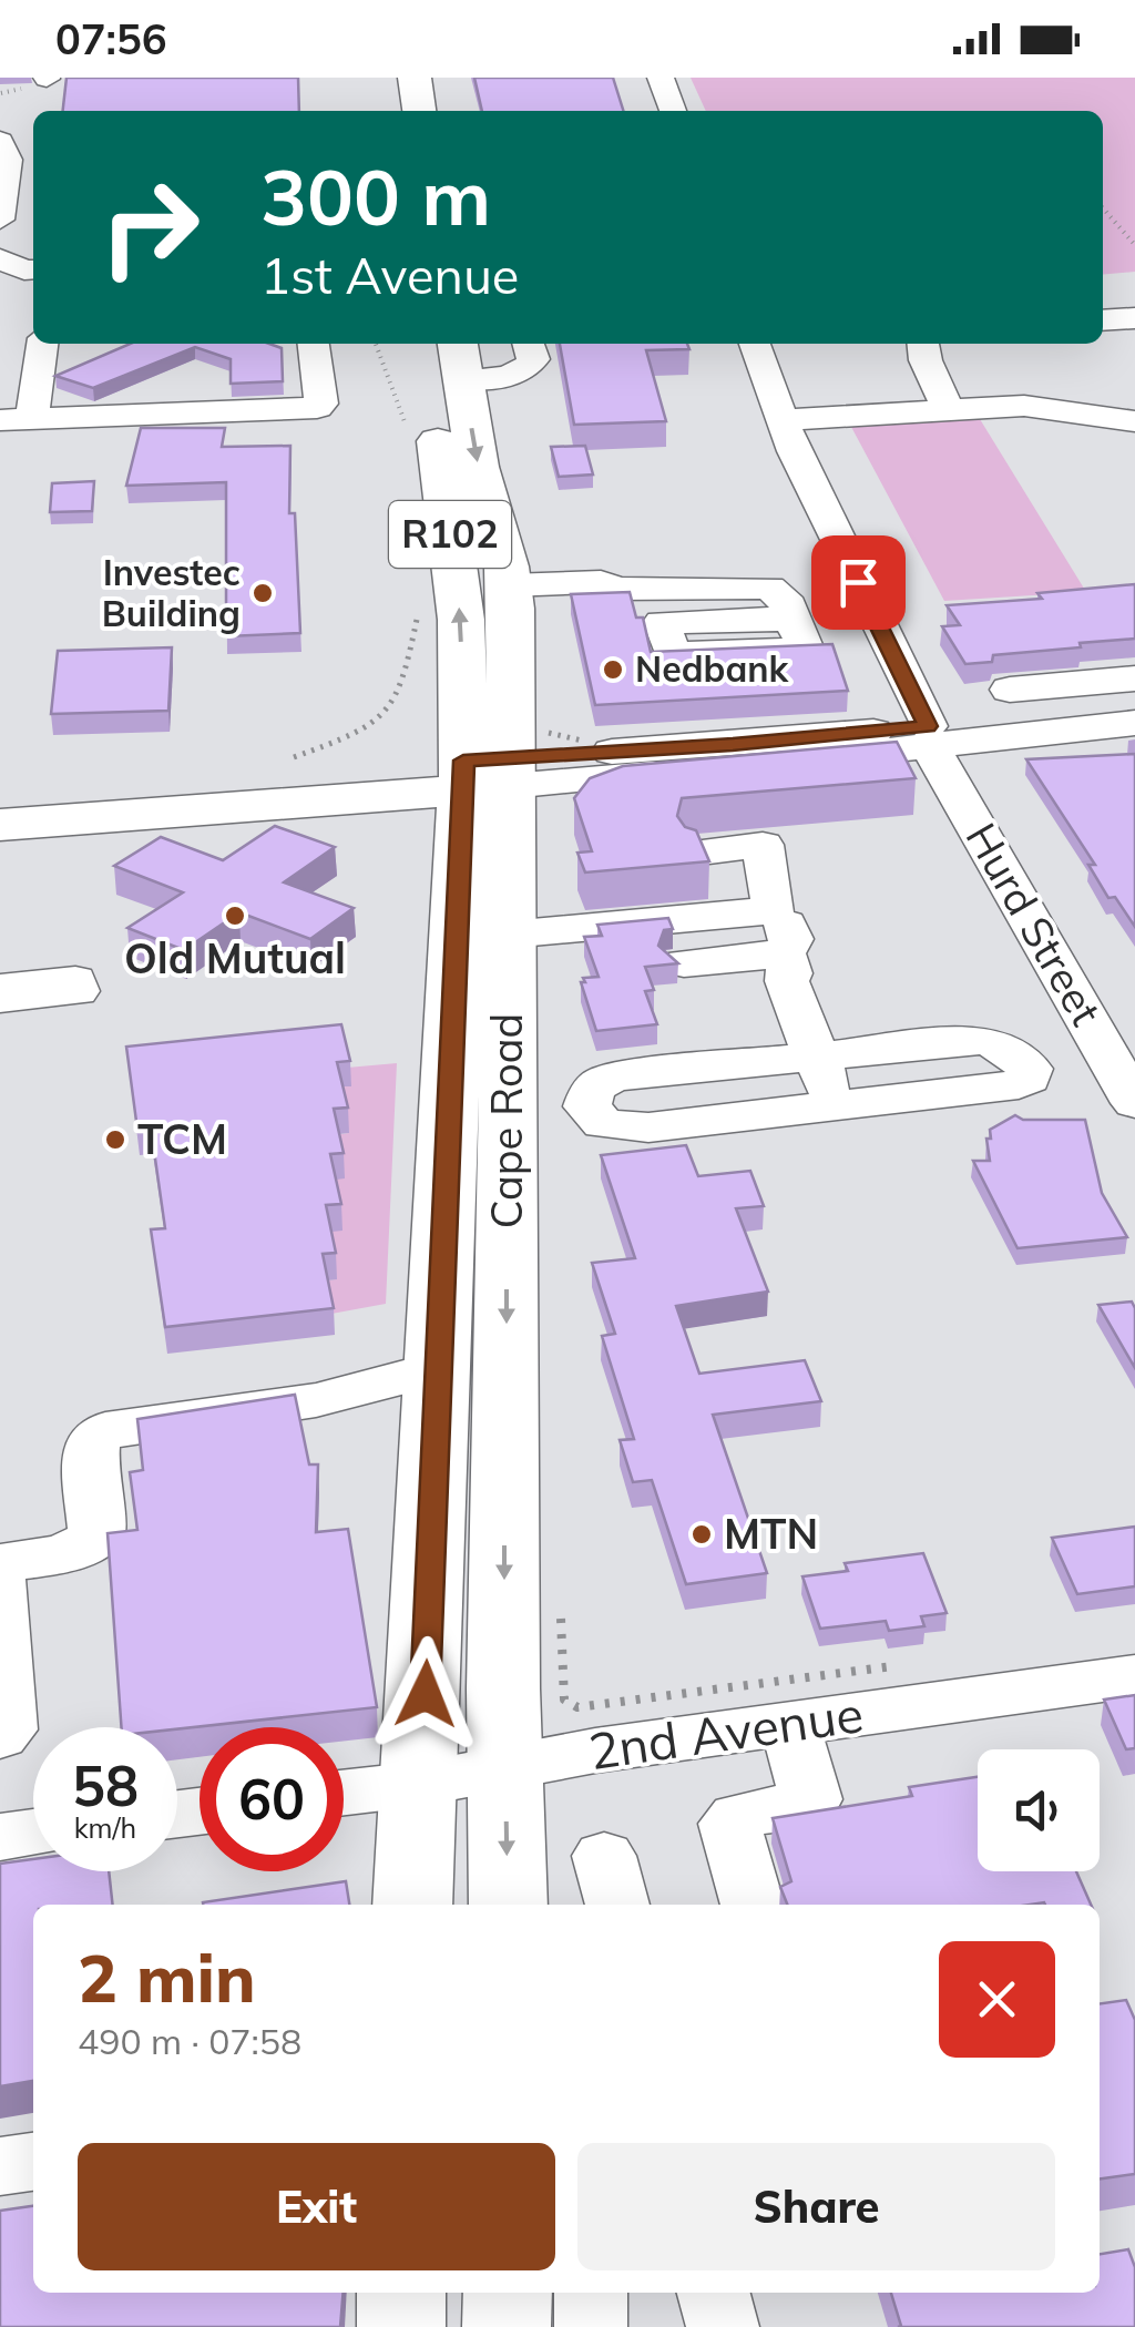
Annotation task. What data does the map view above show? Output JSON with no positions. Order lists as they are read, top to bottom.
{
  "streets": {
    "main road": ["R102", "Cape Road"],
    "street": ["Hurd Street", "2nd Avenue"]
  },
  "crossings": [
    ["Cape Road", "2nd Avenue"]
  ],
  "places": [
    "Investec Building",
    "Nedbank",
    "Old Mutual",
    "TCM",
    "MTN"
  ],
  "page": {
    "status": "07:56",
    "turn": ["300 m", "1st Avenue"],
    "speed": "58 km/h",
    "limit": "60",
    "heading": ["2 min", "490 m · 07:58"],
    "buttons": ["Exit", "Share"]
  }
}
